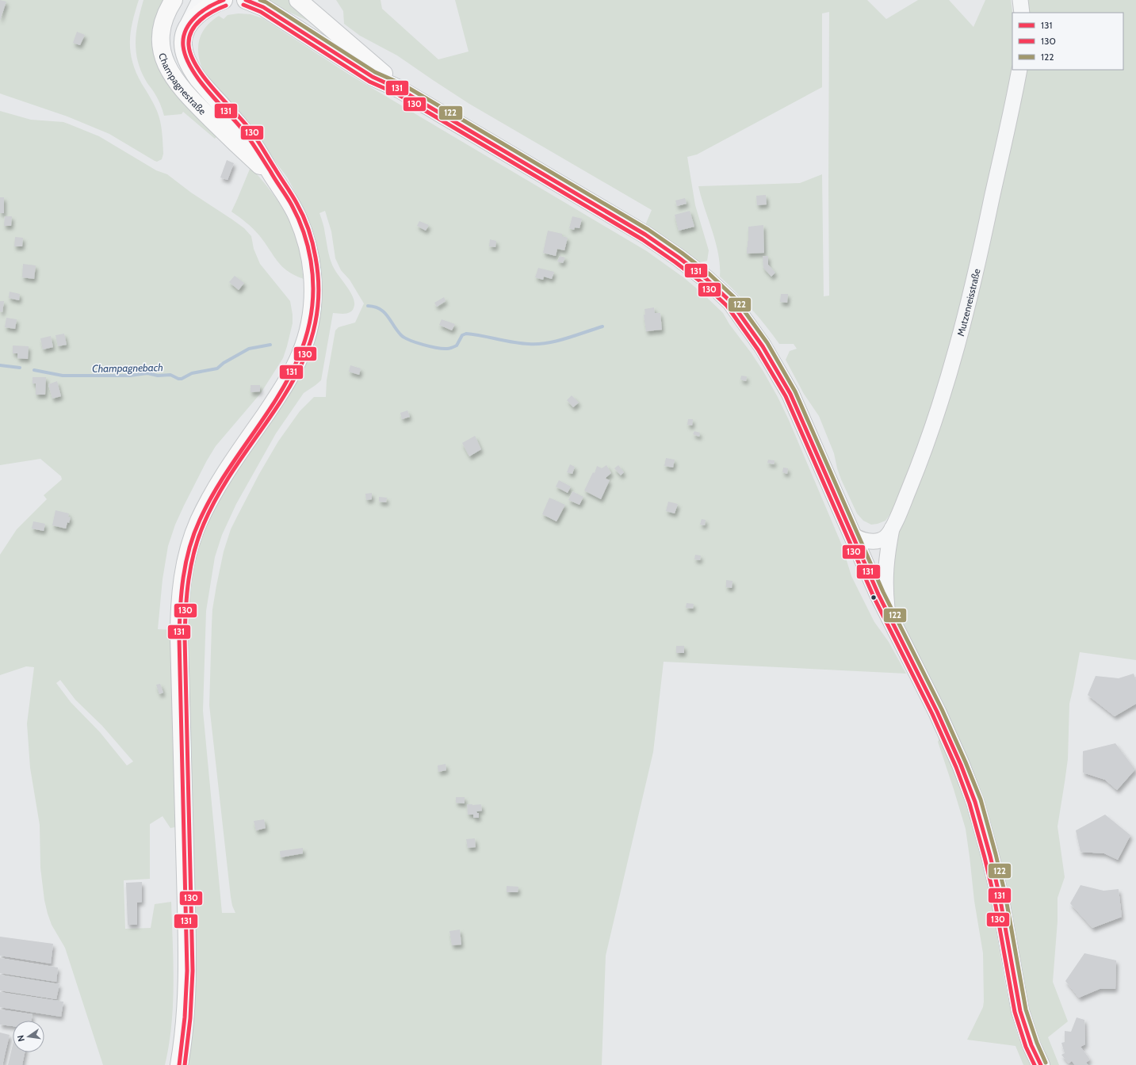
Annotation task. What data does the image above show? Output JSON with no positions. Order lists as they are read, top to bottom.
{
  "streets": {
    "main road": ["Champagnestraße"],
    "street": ["Mutzenreisstraße"]
  },
  "water": ["Champagnebach"],
  "lines": ["transit line 131", "transit line 122", "transit line 130"],
  "legend": ["131", "130", "122"],
  "north": "left"
}
